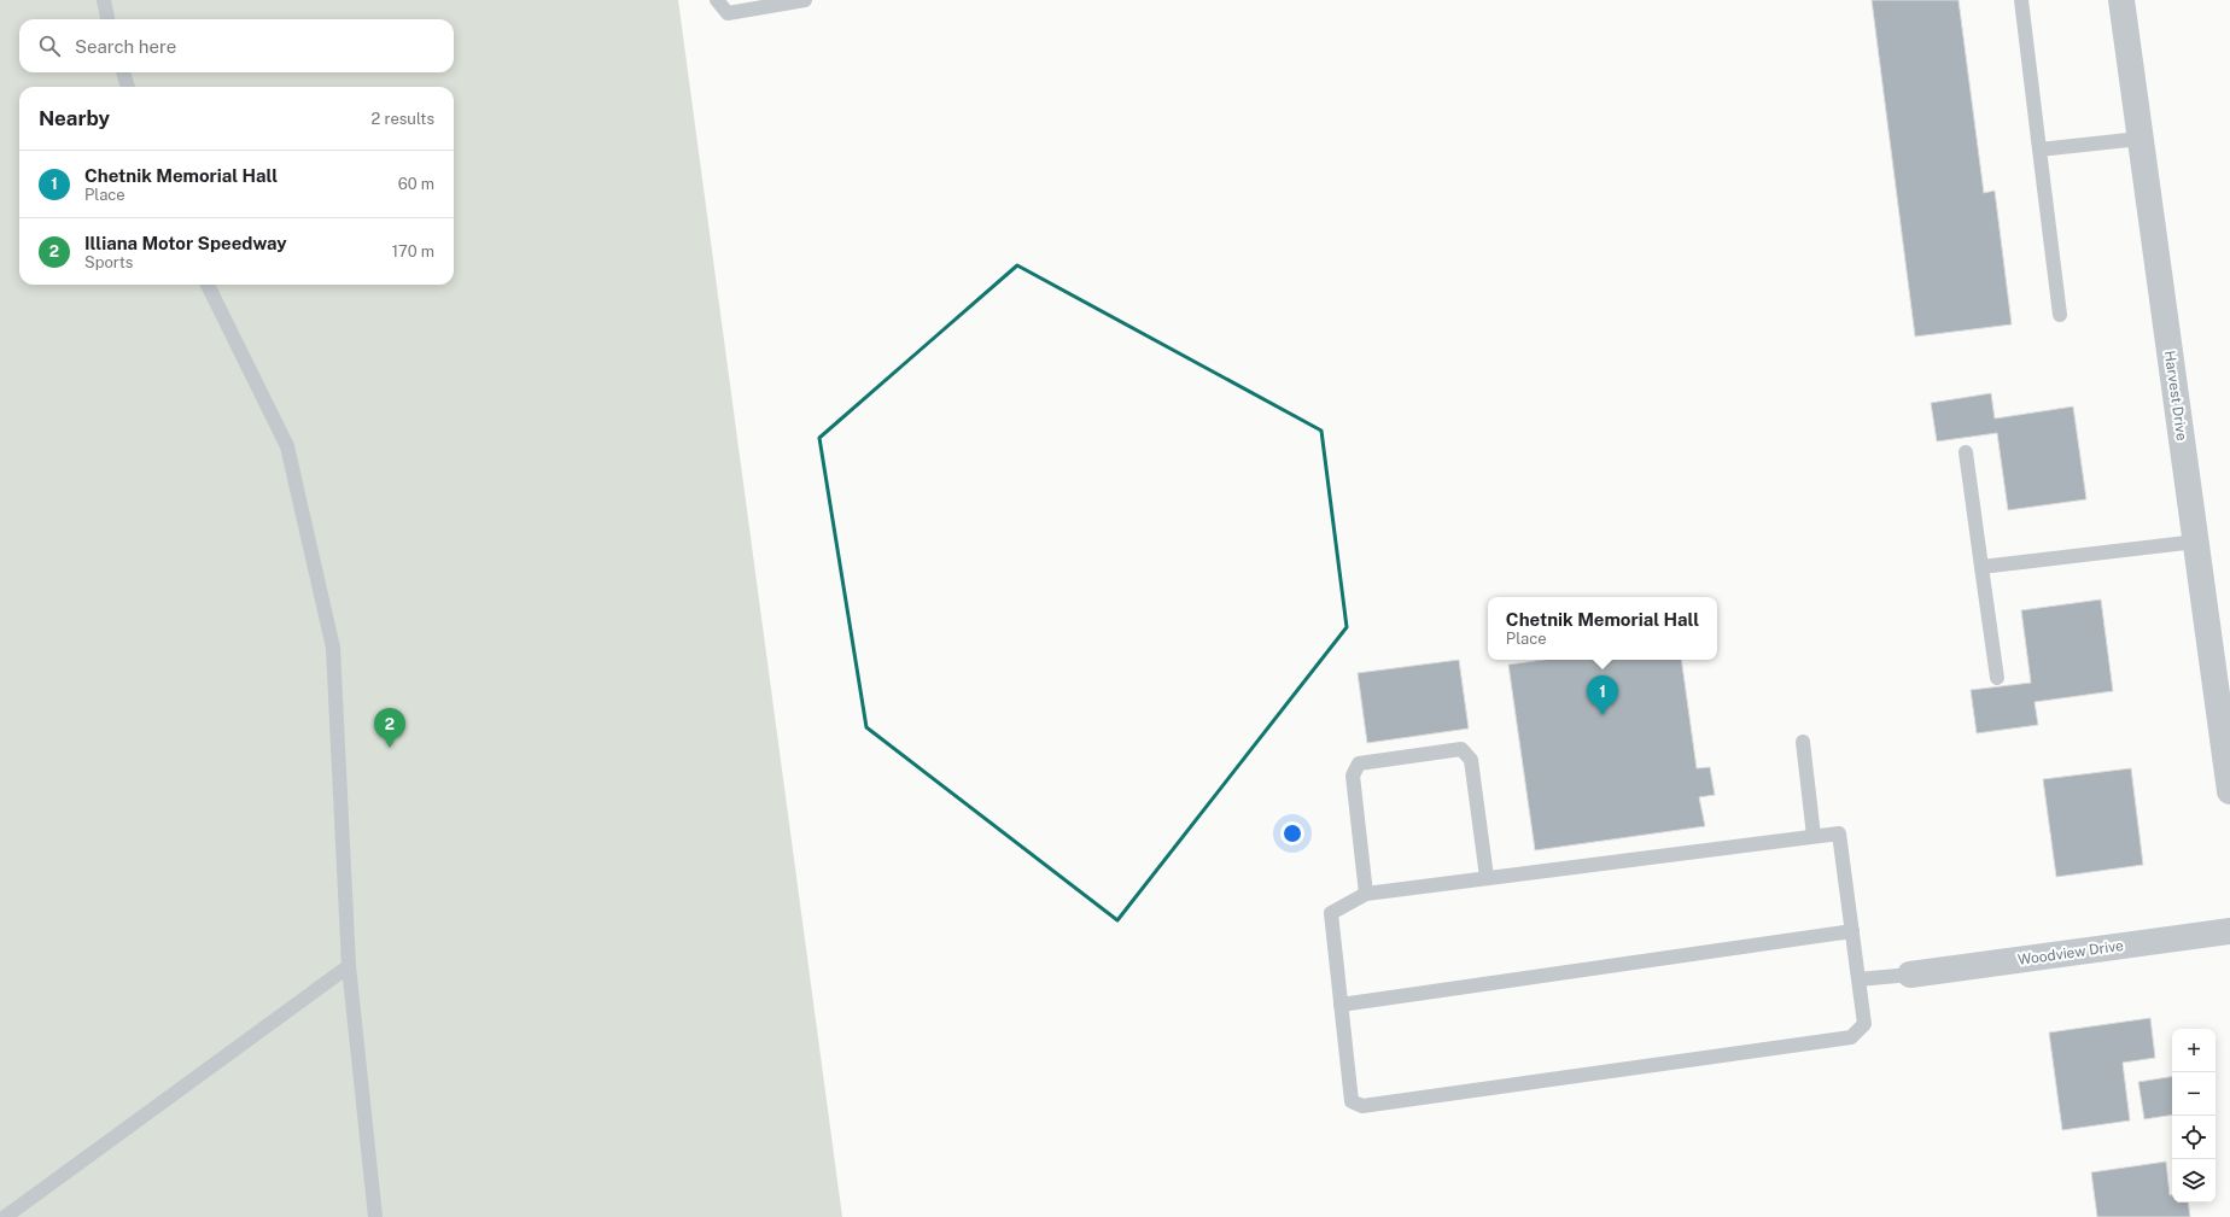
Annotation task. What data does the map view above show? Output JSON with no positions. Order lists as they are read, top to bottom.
{
  "streets": {
    "street": ["Harvest Drive", "Woodview Drive"]
  },
  "page": {
    "search": "Search here",
    "heading": ["Nearby", "2 results"],
    "list": [
      {
        "mark": "1",
        "name": "Chetnik Memorial Hall",
        "note": "Place",
        "value": "60 m"
      },
      {
        "mark": "2",
        "name": "Illiana Motor Speedway",
        "note": "Sports",
        "value": "170 m"
      }
    ],
    "popup": ["Chetnik Memorial Hall", "Place"],
    "pins": ["1", "2"],
    "map_buttons": ["+", "−"]
  }
}
